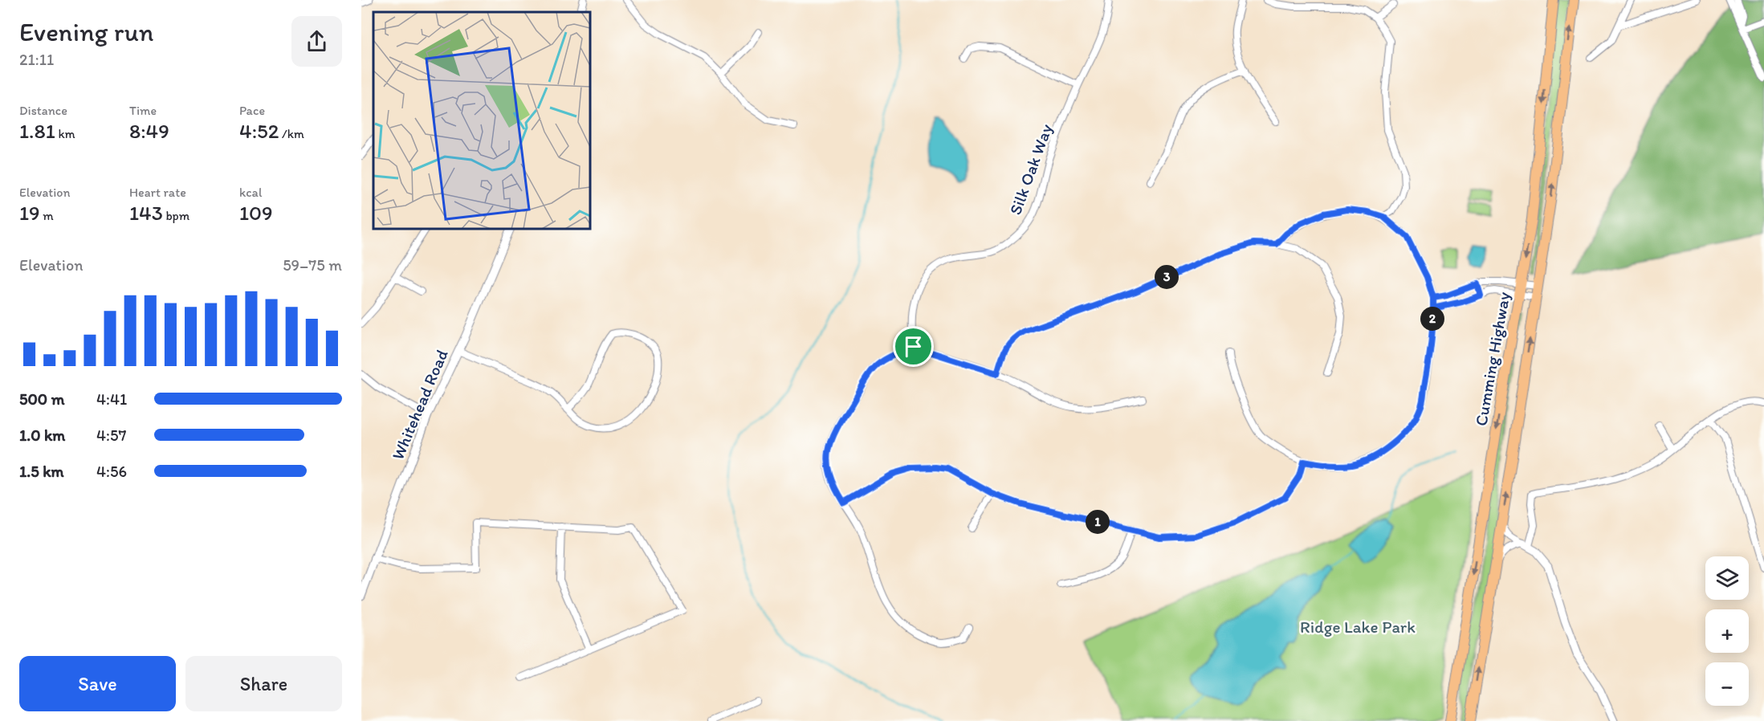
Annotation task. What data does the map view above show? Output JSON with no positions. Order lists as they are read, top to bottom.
{
  "streets": {
    "highway": ["Cumming Highway"],
    "street": ["Silk Oak Way", "Whitehead Road"]
  },
  "parks": ["Ridge Lake Park"],
  "page": {
    "heading": ["Evening run", "21:11"],
    "stats": [
      ["Distance", "1.81 km"],
      ["Time", "8:49"],
      ["Pace", "4:52 /km"],
      ["Elevation", "19 m"],
      ["Heart rate", "143 bpm"],
      ["kcal", "109"]
    ],
    "chart": ["Elevation", "59–75 m"],
    "pins": ["3", "2", "1"],
    "list": [
      {
        "name": "500 m",
        "note": "4:41"
      },
      {
        "name": "1.0 km",
        "note": "4:57"
      },
      {
        "name": "1.5 km",
        "note": "4:56"
      }
    ],
    "map_buttons": ["+", "−"],
    "buttons": ["Save", "Share"]
  }
}
